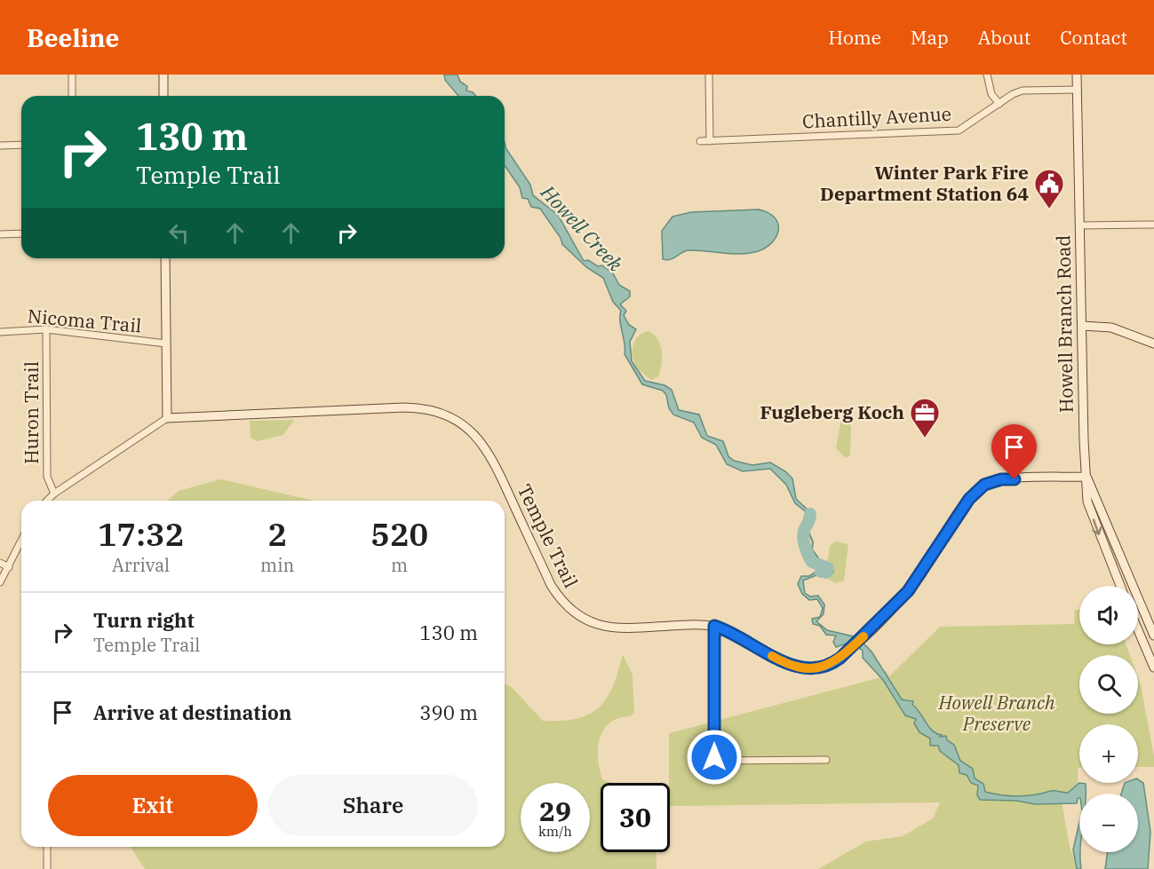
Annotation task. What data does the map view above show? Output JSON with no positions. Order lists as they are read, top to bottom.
{
  "streets": {
    "street": [
      "Chantilly Avenue",
      "Nicoma Trail",
      "Howell Branch Road",
      "Huron Trail",
      "Temple Trail"
    ]
  },
  "crossings": [
    ["Chantilly Avenue", "Howell Branch Road"],
    ["Nicoma Trail", "Huron Trail"],
    ["Howell Branch Road", "Temple Trail"]
  ],
  "water": ["Howell Creek"],
  "parks": ["Howell Branch Preserve"],
  "places": {
    "public building": ["Winter Park Fire Department Station 64"],
    "office": ["Fugleberg Koch"]
  },
  "page": {
    "header": "Beeline",
    "nav": [
      "Home",
      "Map",
      "About",
      "Contact"
    ],
    "turn": ["130 m", "Temple Trail"],
    "eta": [
      "17:32",
      "Arrival",
      "2",
      "min",
      "520",
      "m"
    ],
    "map_buttons": ["+", "−"],
    "list": [
      {
        "name": "Turn right",
        "note": "Temple Trail",
        "value": "130 m"
      },
      {
        "name": "Arrive at destination",
        "value": "390 m"
      }
    ],
    "buttons": ["Exit", "Share"],
    "speed": "29 km/h",
    "limit": "30"
  }
}
